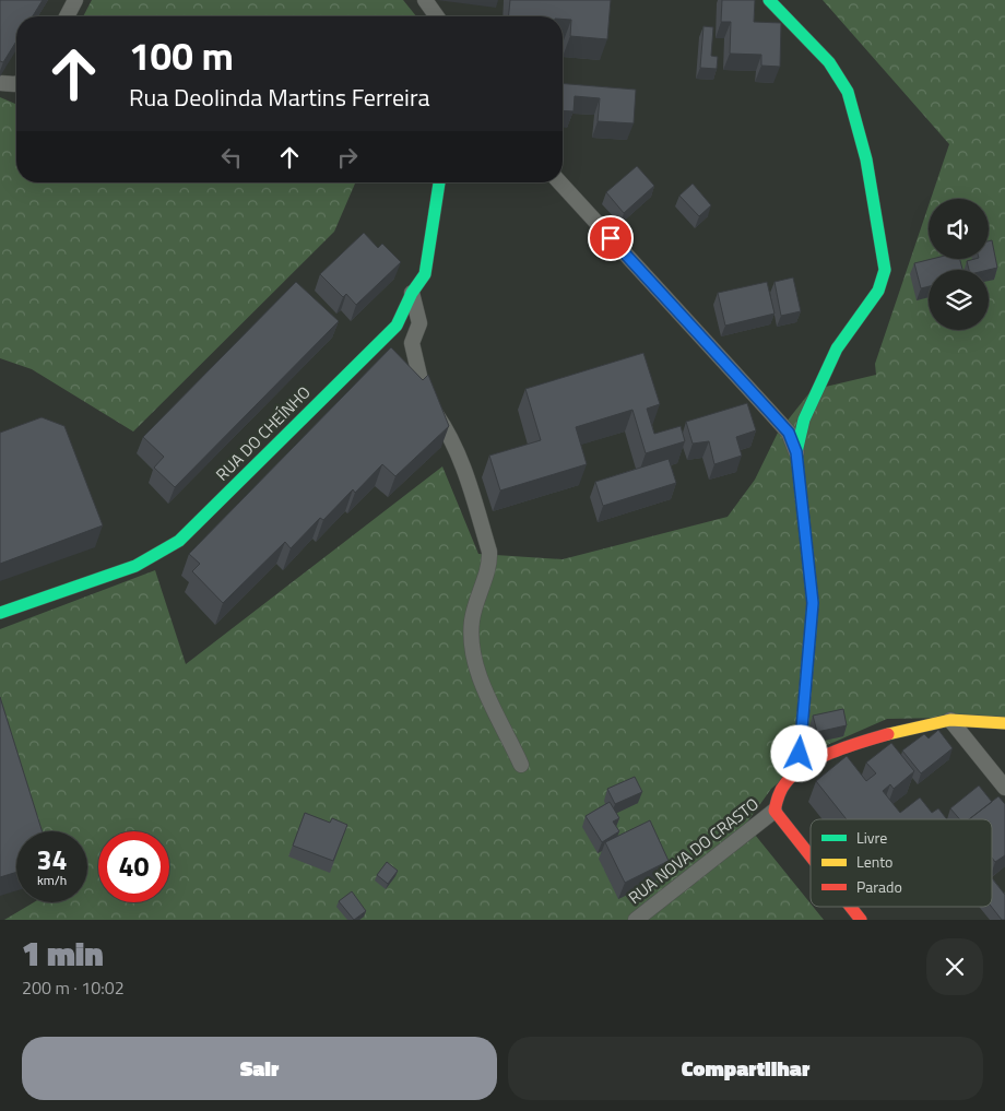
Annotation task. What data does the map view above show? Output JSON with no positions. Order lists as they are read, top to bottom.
{
  "streets": {
    "street": ["RUA DO CHEÍNHO", "RUA NOVA DO CRASTO"]
  },
  "legend": ["Livre", "Lento", "Parado"],
  "page": {
    "turn": ["100 m", "Rua Deolinda Martins Ferreira"],
    "speed": "34 km/h",
    "limit": "40",
    "heading": ["1 min", "200 m · 10:02"],
    "buttons": ["Sair", "Compartilhar"]
  }
}
